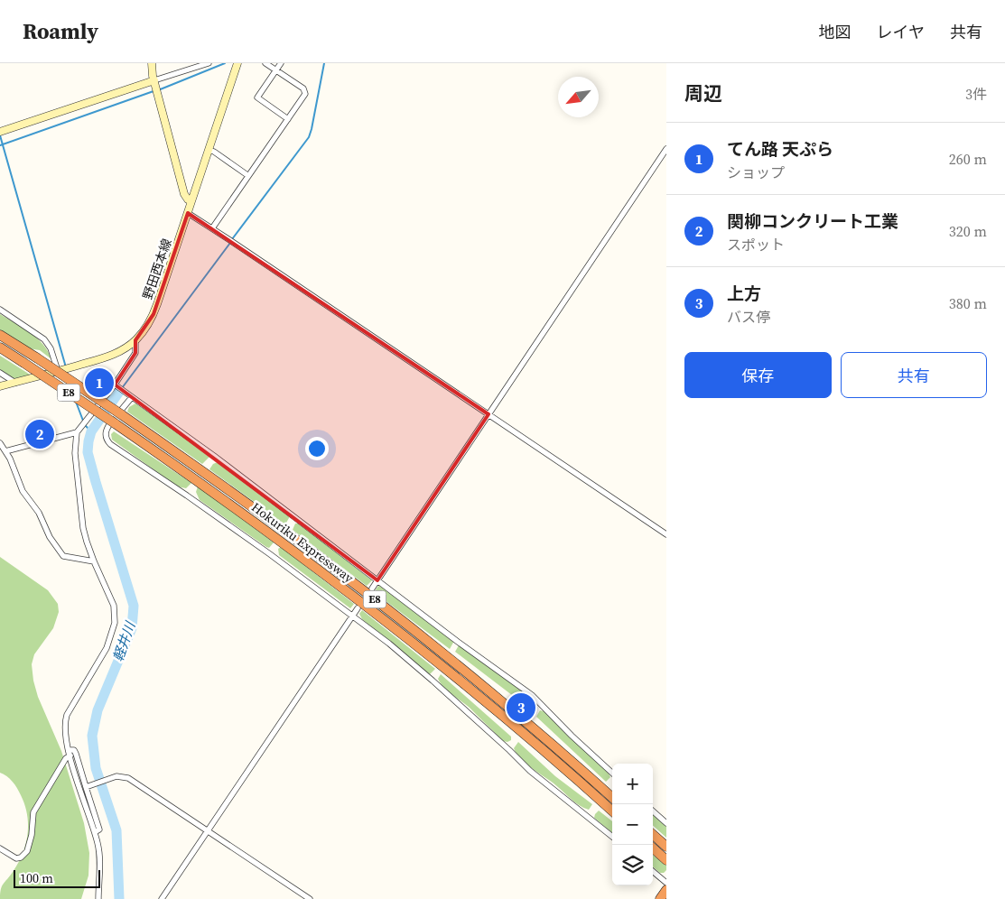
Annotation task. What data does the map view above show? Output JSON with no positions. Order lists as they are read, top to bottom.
{
  "streets": {
    "highway": ["E8", "Hokuriku Expressway"],
    "main road": ["野田西本線"]
  },
  "water": ["軽井川"],
  "scale_bar": "100 m",
  "north": "bottom left",
  "page": {
    "header": "Roamly",
    "nav": ["地図", "レイヤ", "共有"],
    "heading": ["周辺", "3件"],
    "list": [
      {
        "mark": "1",
        "name": "てん路 天ぷら",
        "note": "ショップ",
        "value": "260 m"
      },
      {
        "mark": "2",
        "name": "関柳コンクリート工業",
        "note": "スポット",
        "value": "320 m"
      },
      {
        "mark": "3",
        "name": "上方",
        "note": "バス停",
        "value": "380 m"
      }
    ],
    "buttons": ["保存", "共有"],
    "pins": ["1", "2", "3"],
    "map_buttons": ["+", "−"],
    "scale": "100 m"
  }
}
